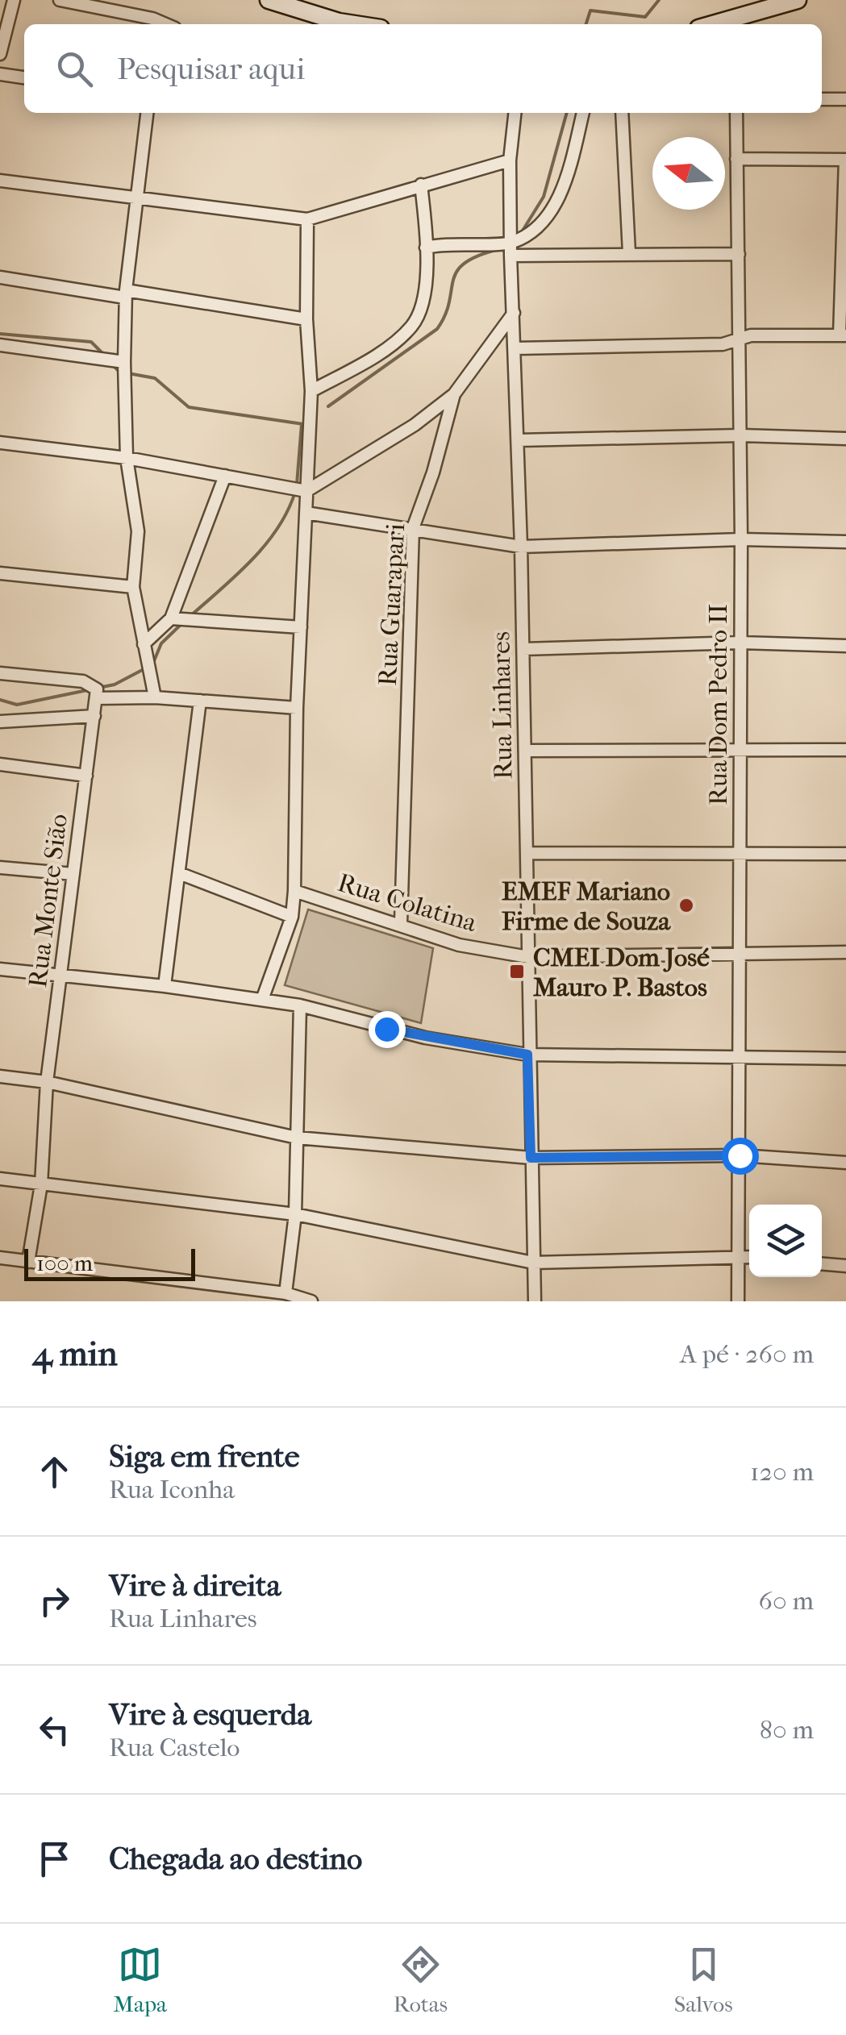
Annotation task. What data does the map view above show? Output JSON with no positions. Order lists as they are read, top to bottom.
{
  "streets": {
    "street": [
      "Rua Guarapari",
      "Rua Dom Pedro II",
      "Rua Linhares",
      "Rua Monte Sião",
      "Rua Colatina"
    ]
  },
  "crossings": [
    ["Rua Guarapari", "Rua Linhares"],
    ["Rua Guarapari", "Rua Colatina"],
    ["Rua Dom Pedro II", "Rua Colatina"],
    ["Rua Linhares", "Rua Colatina"]
  ],
  "places": {
    "other": ["EMEF Mariano Firme de Souza"],
    "transit": ["CMEI Dom José Mauro P. Bastos"]
  },
  "scale_bar": "100 m",
  "north": "left",
  "page": {
    "search": "Pesquisar aqui",
    "scale": "100 m",
    "heading": ["4 min", "A pé · 260 m"],
    "list": [
      ["Siga em frente", "Rua Iconha", "120 m"],
      ["Vire à direita", "Rua Linhares", "60 m"],
      ["Vire à esquerda", "Rua Castelo", "80 m"],
      "Chegada ao destino"
    ],
    "nav": ["Mapa", "Rotas", "Salvos"]
  }
}
